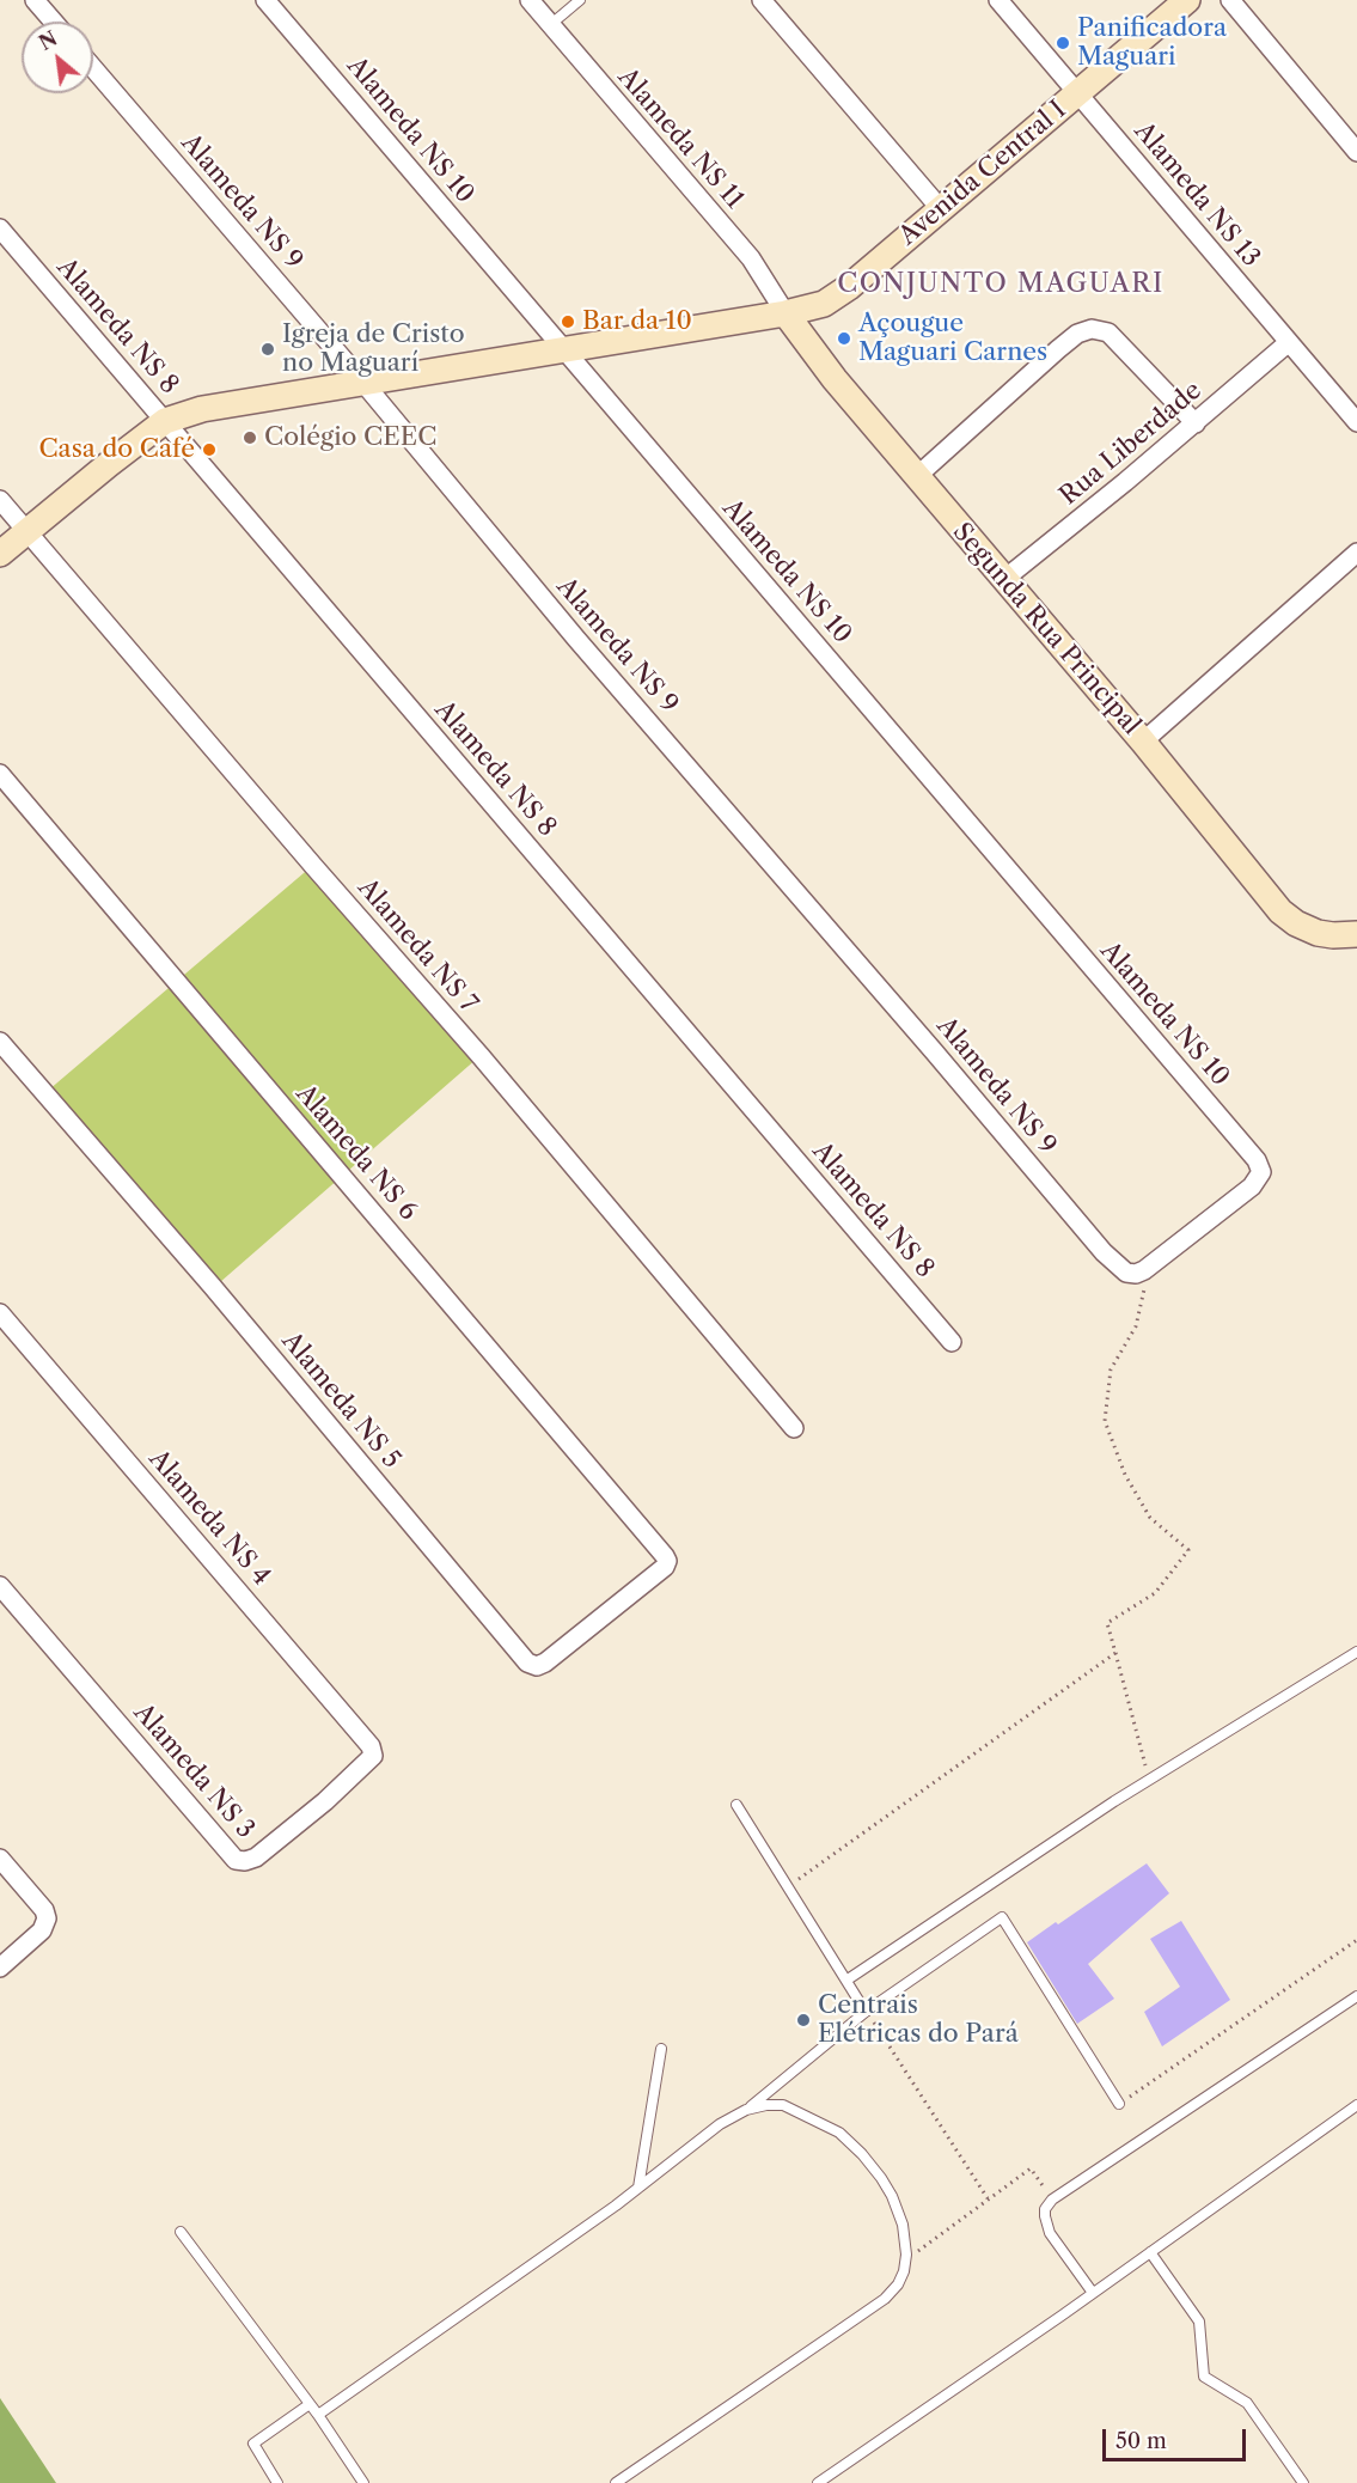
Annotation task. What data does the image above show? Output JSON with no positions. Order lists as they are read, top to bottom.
{
  "streets": {
    "main road": ["Avenida Central I", "Segunda Rua Principal"],
    "street": [
      "Alameda NS 10",
      "Alameda NS 11",
      "Alameda NS 13",
      "Alameda NS 9",
      "Alameda NS 8",
      "Rua Liberdade",
      "Alameda NS 7",
      "Alameda NS 6",
      "Alameda NS 5",
      "Alameda NS 4",
      "Alameda NS 3"
    ]
  },
  "crossings": [
    ["Alameda NS 10", "Avenida Central I"],
    ["Alameda NS 10", "Alameda NS 9"],
    ["Alameda NS 11", "Avenida Central I"],
    ["Alameda NS 11", "Segunda Rua Principal"],
    ["Avenida Central I", "Alameda NS 13"],
    ["Avenida Central I", "Alameda NS 9"],
    ["Avenida Central I", "Alameda NS 8"],
    ["Avenida Central I", "Segunda Rua Principal"],
    ["Avenida Central I", "Alameda NS 7"],
    ["Alameda NS 13", "Rua Liberdade"],
    ["Rua Liberdade", "Segunda Rua Principal"],
    ["Alameda NS 6", "Alameda NS 5"],
    ["Alameda NS 4", "Alameda NS 3"]
  ],
  "districts": ["CONJUNTO MAGUARI"],
  "places": [
    "Panificadora Maguari",
    "Bar da 10",
    "Açougue Maguari Carnes",
    "Igreja de Cristo no Maguarí",
    "Colégio CEEC",
    "Casa do Café",
    "Centrais Elétricas do Pará"
  ],
  "scale_bar": "50 m",
  "north": "top left"
}
